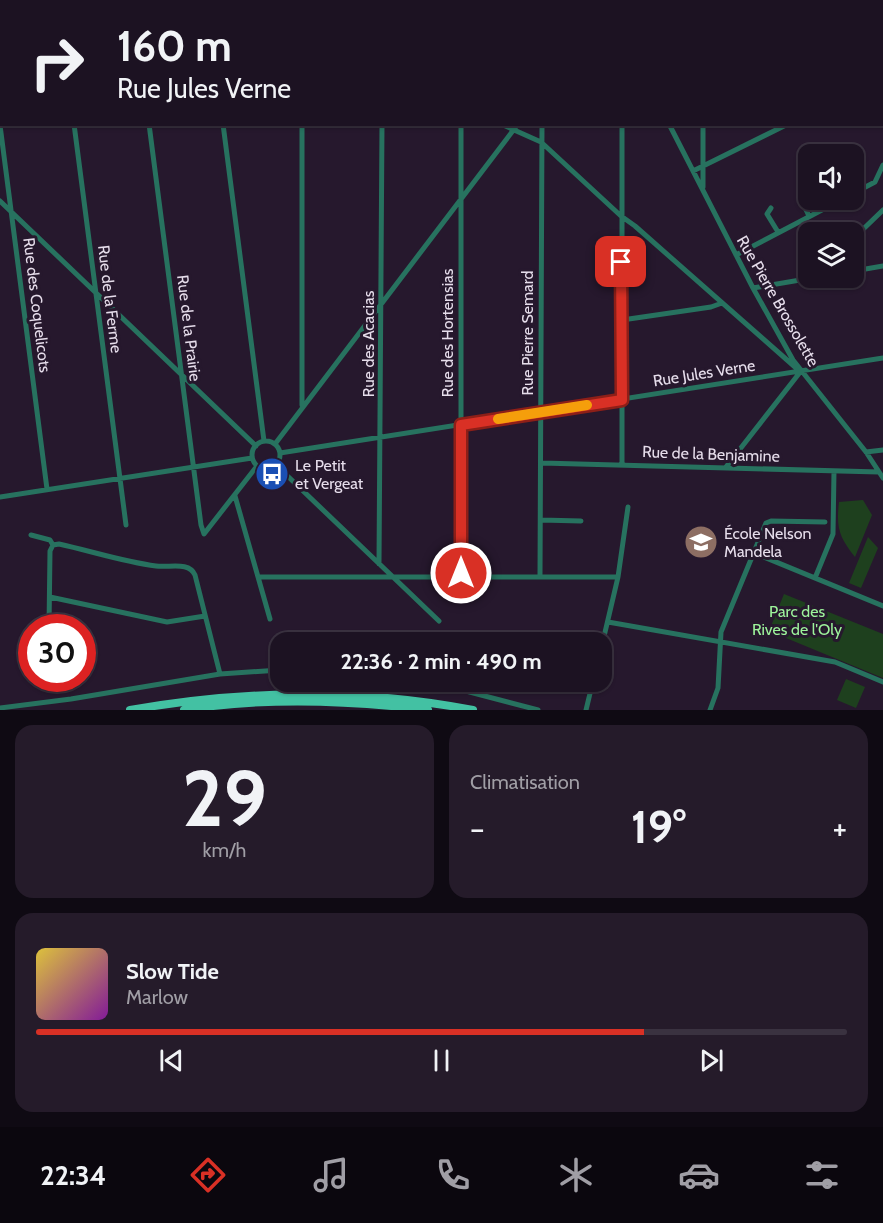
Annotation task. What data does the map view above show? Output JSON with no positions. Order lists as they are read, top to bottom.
{
  "streets": {
    "street": [
      "Rue de la Ferme",
      "Rue Pierre Brossolette",
      "Rue des Coquelicots",
      "Rue de la Prairie",
      "Rue des Hortensias",
      "Rue Pierre Semard",
      "Rue des Acacias",
      "Rue Jules Verne",
      "Rue de la Benjamine"
    ]
  },
  "crossings": [
    ["Rue Pierre Brossolette", "Rue Jules Verne"],
    ["Rue Pierre Brossolette", "Rue de la Benjamine"],
    ["Rue des Hortensias", "Rue Jules Verne"],
    ["Rue Pierre Semard", "Rue Jules Verne"],
    ["Rue Pierre Semard", "Rue de la Benjamine"],
    ["Rue des Acacias", "Rue Jules Verne"]
  ],
  "parks": ["Parc des Rives de l'Oly"],
  "places": {
    "bus stop": ["Le Petit et Vergeat"],
    "school or university": ["École Nelson Mandela"]
  },
  "page": {
    "turn": ["160 m", "Rue Jules Verne"],
    "limit": "30",
    "trip": "22:36 · 2 min · 490 m",
    "tile": [
      ["29", "km/h"],
      "Climatisation"
    ],
    "heat": ["−", "19°", "+"],
    "song": ["Slow Tide", "Marlow"],
    "tabs": "22:34"
  }
}
